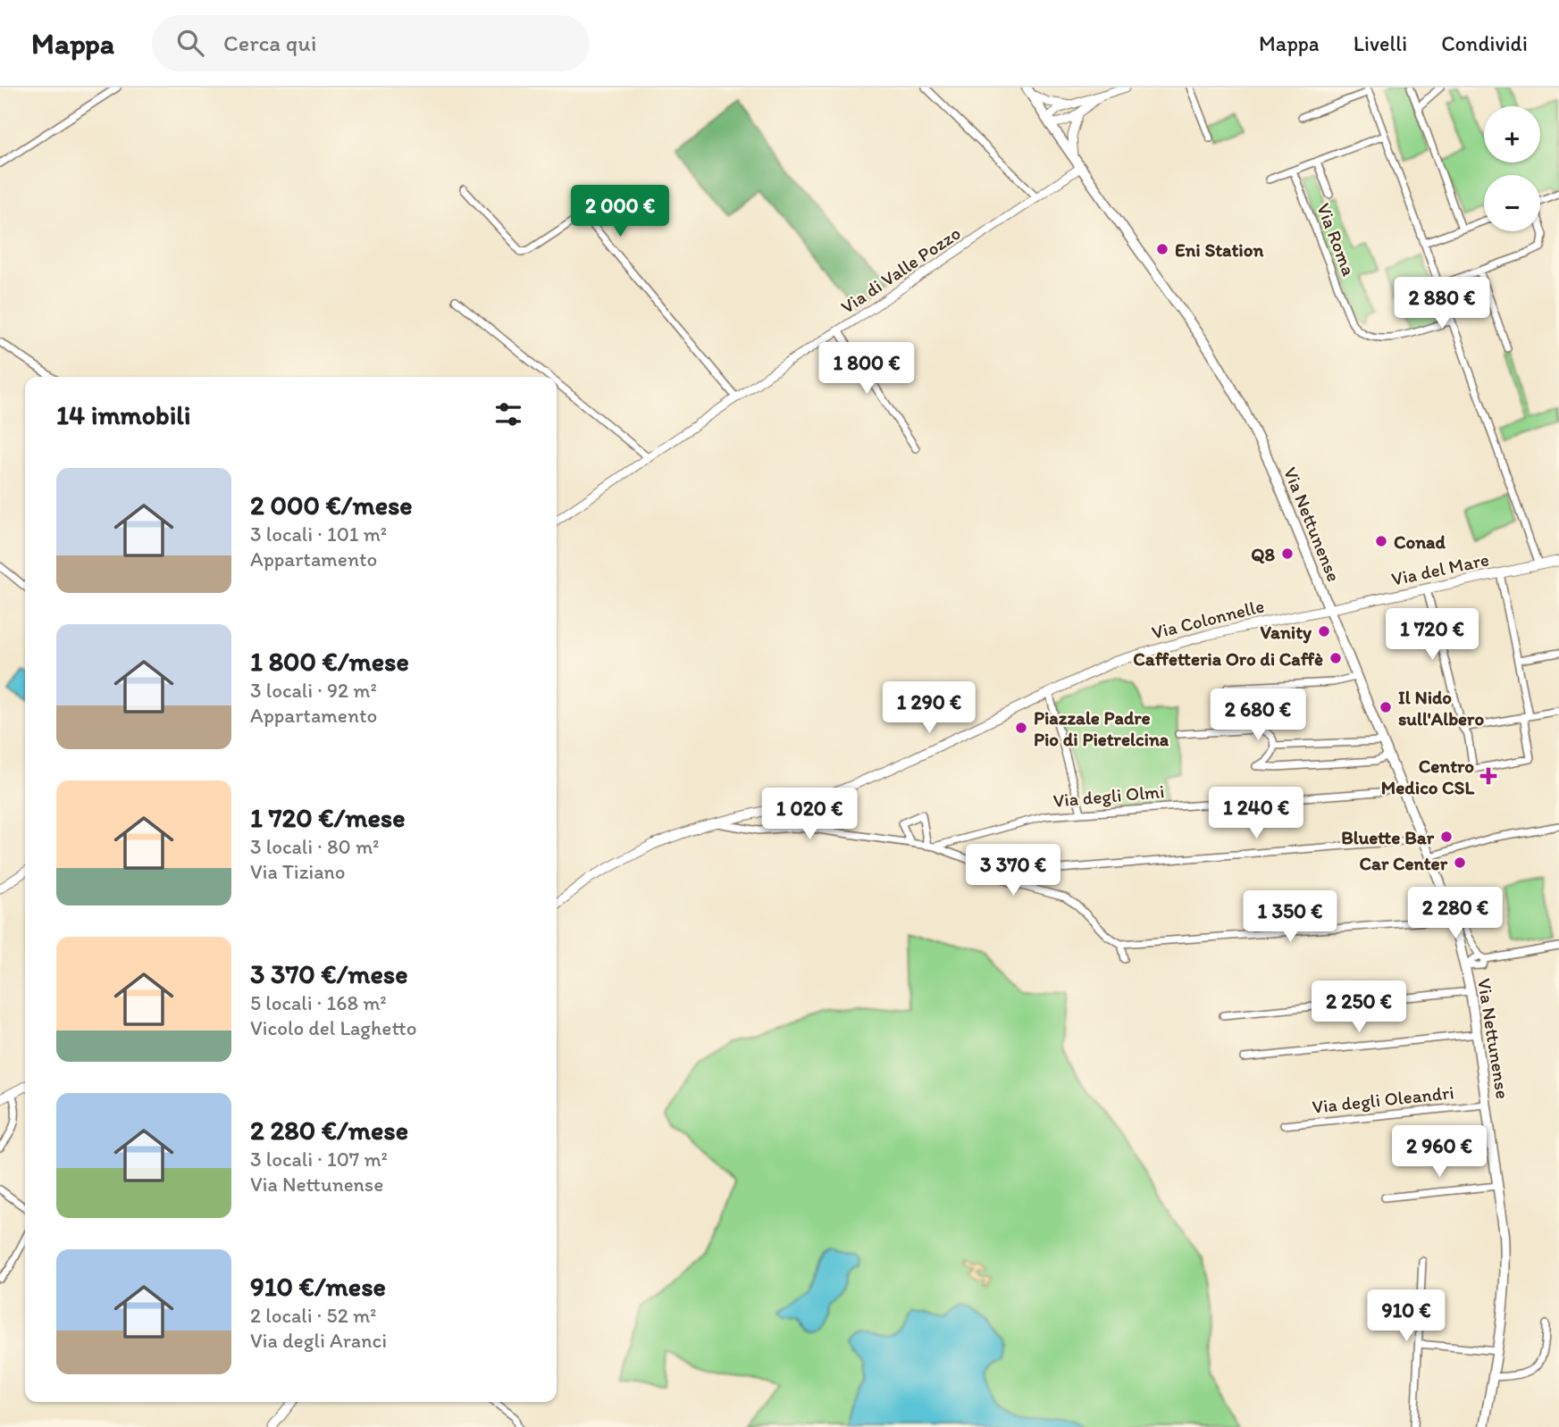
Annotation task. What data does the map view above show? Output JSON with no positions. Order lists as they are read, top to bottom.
{
  "streets": {
    "main road": ["Via Nettunense", "Via del Mare", "Via Colonnelle"],
    "street": [
      "Via Roma",
      "Via di Valle Pozzo",
      "Via degli Olmi",
      "Via degli Oleandri"
    ]
  },
  "crossings": [
    ["Via di Valle Pozzo", "Via Nettunense"],
    ["Via Nettunense", "Via del Mare"],
    ["Via Nettunense", "Via Colonnelle"],
    ["Via Nettunense", "Via degli Olmi"],
    ["Via Nettunense", "Via degli Oleandri"],
    ["Via del Mare", "Via Colonnelle"]
  ],
  "places": {
    "other": [
      "Eni Station",
      "Conad",
      "Q8",
      "Vanity",
      "Caffetteria Oro di Caffè",
      "Il Nido sull'Albero",
      "Piazzale Padre Pio di Pietrelcina",
      "Bluette Bar",
      "Car Center"
    ],
    "health": ["Centro Medico CSL"]
  },
  "page": {
    "header": "Mappa",
    "search": "Cerca qui",
    "nav": ["Mappa", "Livelli", "Condividi"],
    "map_buttons": ["+", "−"],
    "price": [
      "2 000 €",
      "2 880 €",
      "1 800 €",
      "1 720 €",
      "1 290 €",
      "2 680 €",
      "1 240 €",
      "1 020 €",
      "3 370 €",
      "2 280 €",
      "1 350 €",
      "2 250 €",
      "2 960 €",
      "910 €"
    ],
    "heading": "14 immobili",
    "list": [
      {
        "name": "2 000 €/mese",
        "note": "3 locali · 101 m² · Appartamento"
      },
      {
        "name": "1 800 €/mese",
        "note": "3 locali · 92 m² · Appartamento"
      },
      {
        "name": "1 720 €/mese",
        "note": "3 locali · 80 m² · Via Tiziano"
      },
      {
        "name": "3 370 €/mese",
        "note": "5 locali · 168 m² · Vicolo del Laghetto"
      },
      {
        "name": "2 280 €/mese",
        "note": "3 locali · 107 m² · Via Nettunense"
      },
      {
        "name": "910 €/mese",
        "note": "2 locali · 52 m² · Via degli Aranci"
      }
    ]
  }
}
